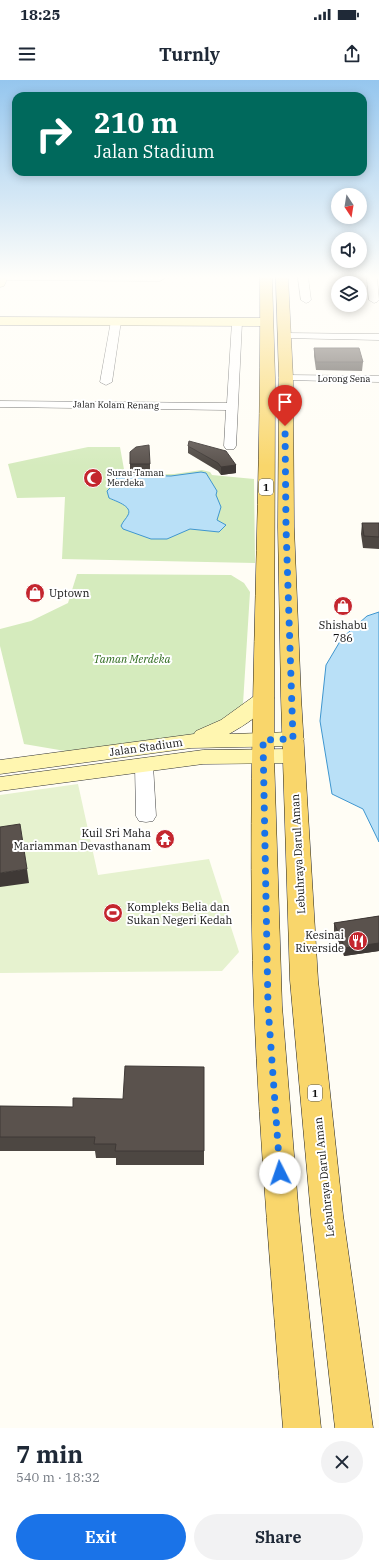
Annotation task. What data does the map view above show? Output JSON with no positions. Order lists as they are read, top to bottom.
{
  "streets": {
    "main road": ["1", "Jalan Stadium", "Lebuhraya Darul Aman"],
    "street": ["Lorong Sena", "Jalan Kolam Renang"]
  },
  "crossings": [
    ["Lorong Sena", "Lebuhraya Darul Aman"],
    ["1", "Jalan Stadium"],
    ["Jalan Stadium", "Lebuhraya Darul Aman"]
  ],
  "parks": ["Taman Merdeka"],
  "places": {
    "mosque": ["Surau Taman Merdeka"],
    "shop": ["Uptown", "Shishabu 786"],
    "temple": ["Kuil Sri Maha Mariamman Devasthanam"],
    "sports": ["Kompleks Belia dan Sukan Negeri Kedah"],
    "restaurant": ["Kesinai Riverside"]
  },
  "north": "bottom",
  "page": {
    "status": "18:25",
    "header": "Turnly",
    "turn": ["210 m", "Jalan Stadium"],
    "heading": ["7 min", "540 m · 18:32"],
    "buttons": ["Exit", "Share"]
  }
}
